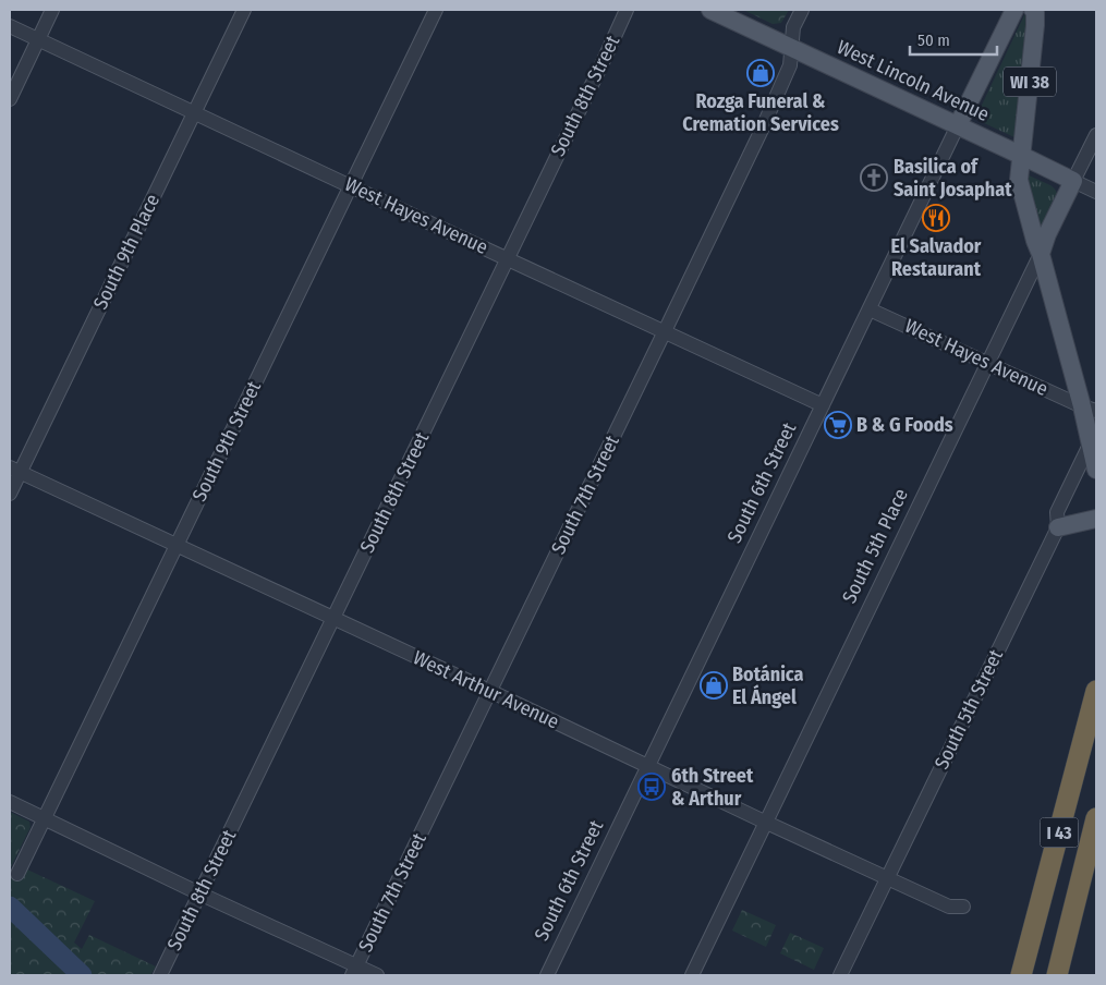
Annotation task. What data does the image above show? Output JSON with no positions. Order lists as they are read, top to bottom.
{
  "streets": {
    "highway": ["I 43"],
    "main road": [
      "West Lincoln Avenue",
      "WI 38",
      "South 6th Street",
      "South 5th Place"
    ],
    "street": [
      "South 8th Street",
      "West Hayes Avenue",
      "South 9th Place",
      "South 9th Street",
      "South 7th Street",
      "West Arthur Avenue",
      "South 5th Street"
    ]
  },
  "crossings": [
    ["West Lincoln Avenue", "WI 38"],
    ["West Lincoln Avenue", "South 6th Street"],
    ["West Lincoln Avenue", "South 7th Street"],
    ["West Lincoln Avenue", "South 5th Place"],
    ["WI 38", "West Hayes Avenue"],
    ["WI 38", "South 5th Place"],
    ["WI 38", "South 5th Street"],
    ["South 8th Street", "West Hayes Avenue"],
    ["South 8th Street", "West Arthur Avenue"],
    ["West Hayes Avenue", "South 9th Place"],
    ["West Hayes Avenue", "South 9th Street"],
    ["West Hayes Avenue", "South 6th Street"],
    ["West Hayes Avenue", "South 7th Street"],
    ["West Hayes Avenue", "South 5th Place"],
    ["South 9th Place", "West Arthur Avenue"],
    ["South 9th Street", "West Arthur Avenue"],
    ["South 6th Street", "West Arthur Avenue"],
    ["South 7th Street", "West Arthur Avenue"],
    ["South 5th Place", "West Arthur Avenue"],
    ["West Arthur Avenue", "South 5th Street"]
  ],
  "places": {
    "shop": ["Rozga Funeral & Cremation Services", "Botánica El Ángel"],
    "church": ["Basilica of Saint Josaphat"],
    "restaurant": ["El Salvador Restaurant"],
    "supermarket": ["B & G Foods"],
    "bus stop": ["6th Street & Arthur"]
  },
  "scale_bar": "50 m"
}
